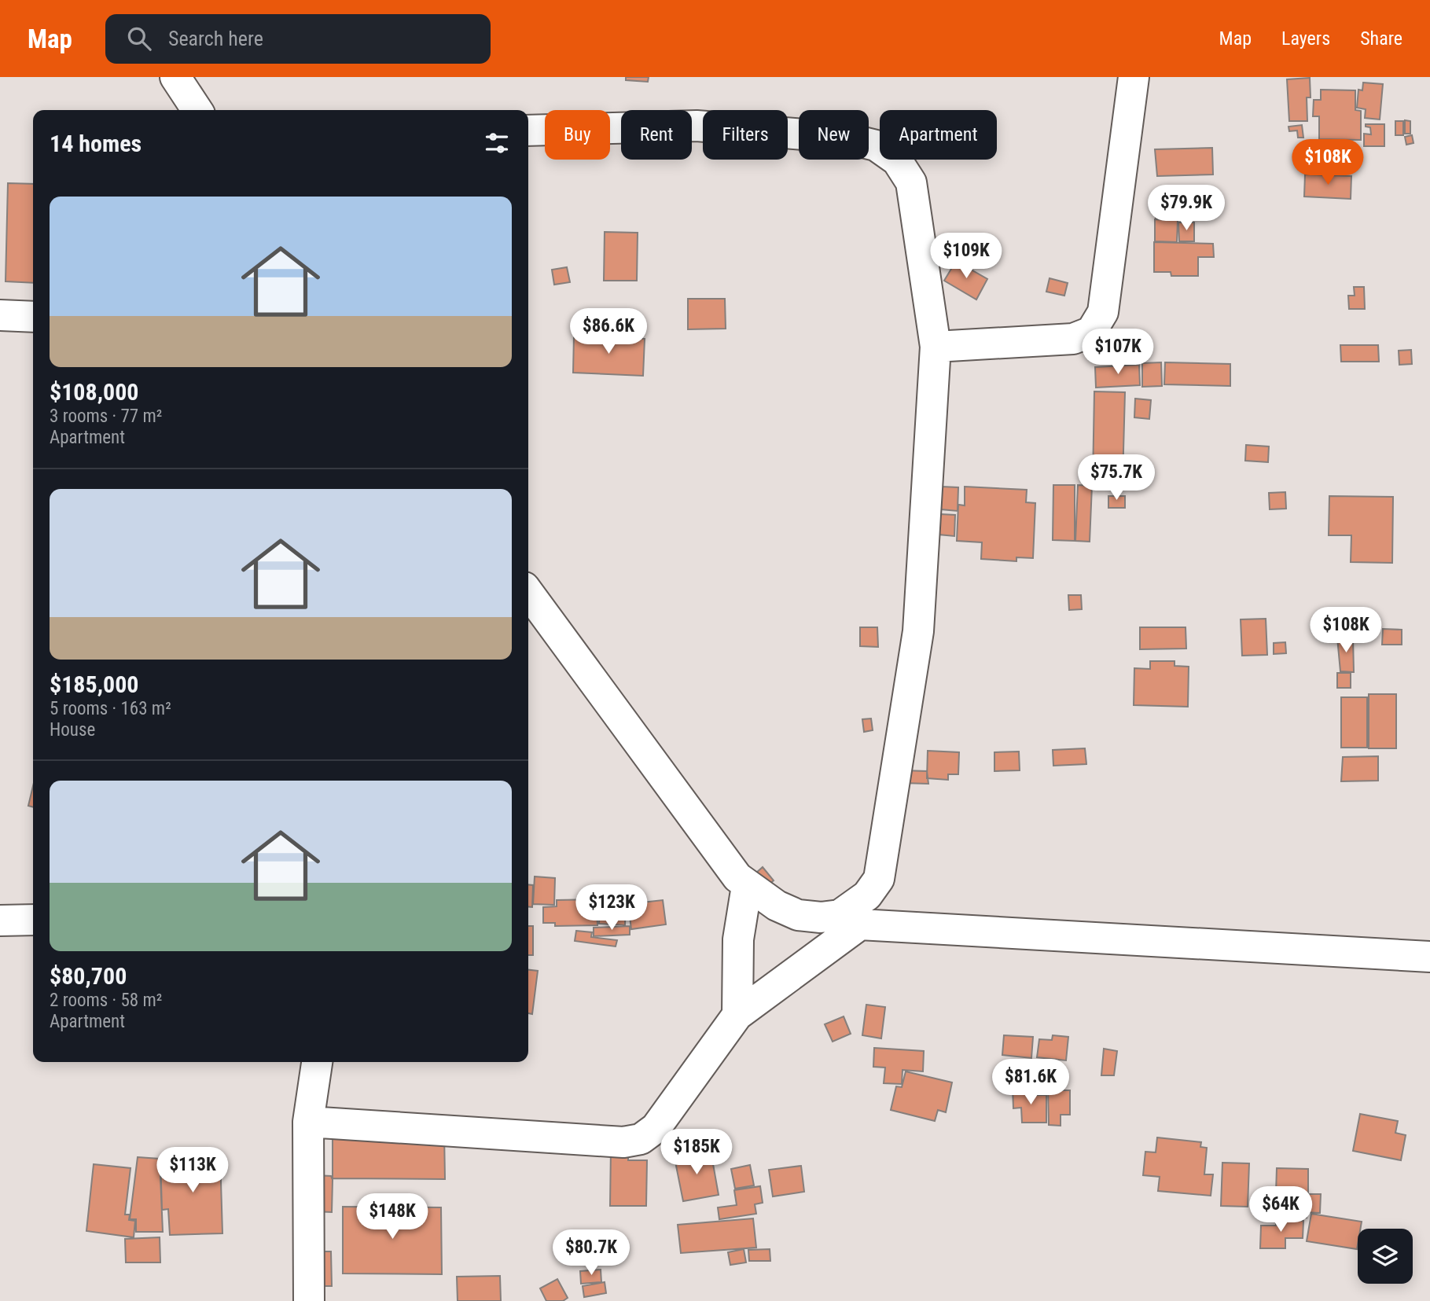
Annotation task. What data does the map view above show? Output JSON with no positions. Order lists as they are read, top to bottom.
{
  "page": {
    "header": "Map",
    "search": "Search here",
    "nav": ["Map", "Layers", "Share"],
    "chip": [
      "Buy",
      "Rent",
      "Filters",
      "New",
      "Apartment"
    ],
    "heading": "14 homes",
    "price": [
      "$108K",
      "$79.9K",
      "$109K",
      "$86.6K",
      "$107K",
      "$75.7K",
      "$108K",
      "$123K",
      "$81.6K",
      "$185K",
      "$113K",
      "$64K",
      "$148K",
      "$80.7K"
    ],
    "list": [
      {
        "name": "$108,000",
        "note": "3 rooms · 77 m² · Apartment"
      },
      {
        "name": "$185,000",
        "note": "5 rooms · 163 m² · House"
      },
      {
        "name": "$80,700",
        "note": "2 rooms · 58 m² · Apartment"
      }
    ]
  }
}
